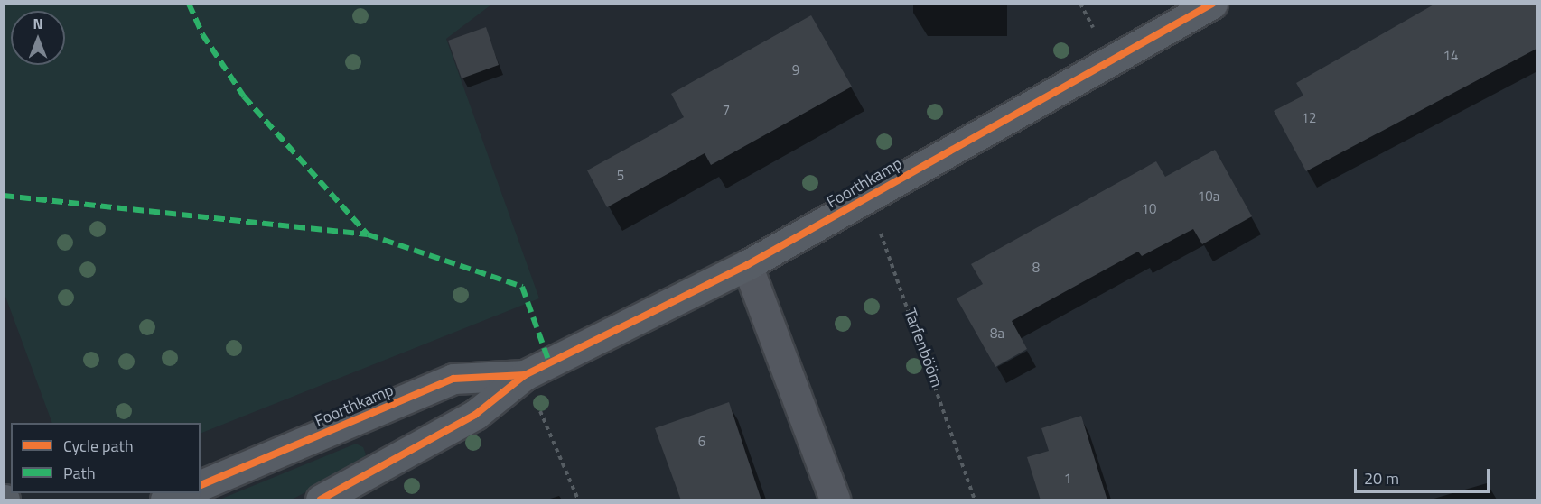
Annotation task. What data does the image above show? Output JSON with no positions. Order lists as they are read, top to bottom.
{
  "streets": {
    "street": ["Foorthkamp"],
    "path": ["Tarfenbööm"]
  },
  "crossings": [
    ["Foorthkamp", "Tarfenbööm"]
  ],
  "house_numbers": [
    "14",
    "9",
    "7",
    "12",
    "5",
    "10a",
    "10",
    "8",
    "8a",
    "6",
    "1"
  ],
  "legend": ["Cycle path", "Path"],
  "scale_bar": "20 m",
  "north": "top"
}
